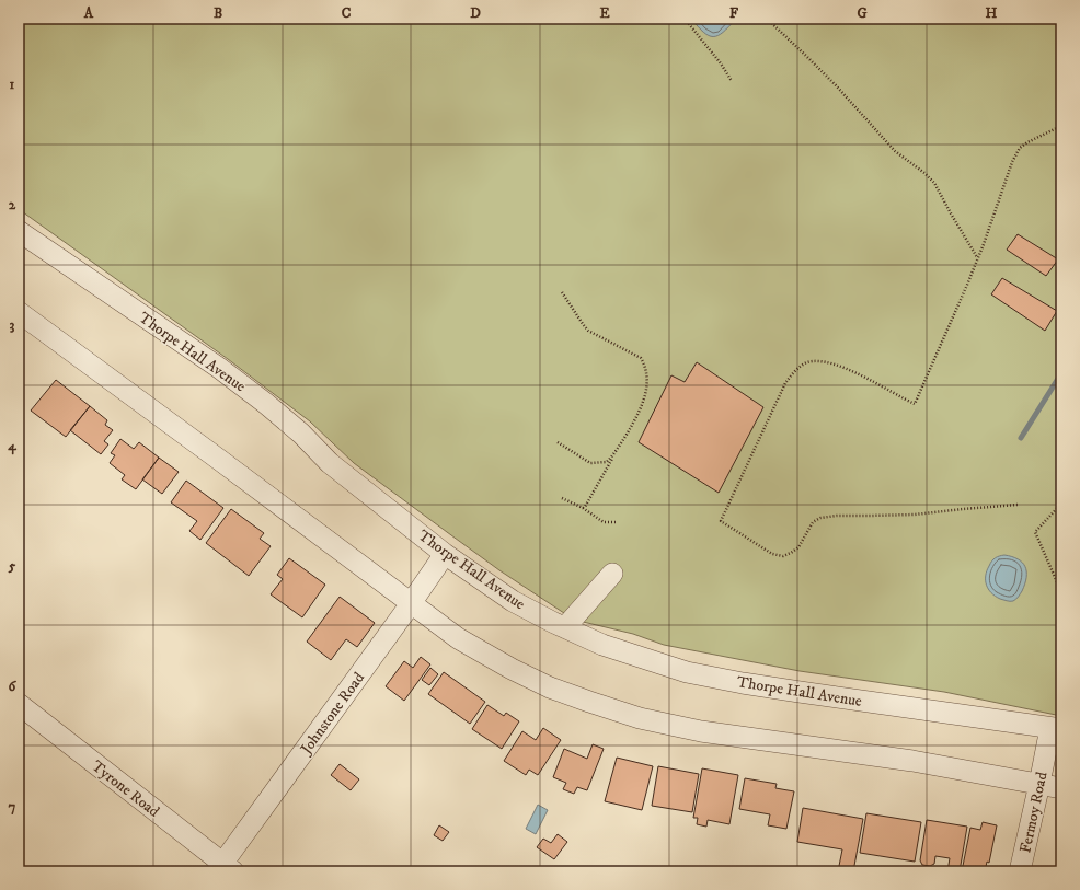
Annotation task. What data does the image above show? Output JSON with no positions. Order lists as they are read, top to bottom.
{
  "streets": {
    "street": [
      "Thorpe Hall Avenue",
      "Johnstone Road",
      "Tyrone Road",
      "Fermoy Road"
    ]
  },
  "crossings": [
    ["Thorpe Hall Avenue", "Johnstone Road"],
    ["Thorpe Hall Avenue", "Fermoy Road"],
    ["Johnstone Road", "Tyrone Road"]
  ],
  "grid": {
    "columns": [
      "A",
      "B",
      "C",
      "D",
      "E",
      "F",
      "G",
      "H"
    ],
    "rows": [
      "1",
      "2",
      "3",
      "4",
      "5",
      "6",
      "7"
    ]
  }
}
